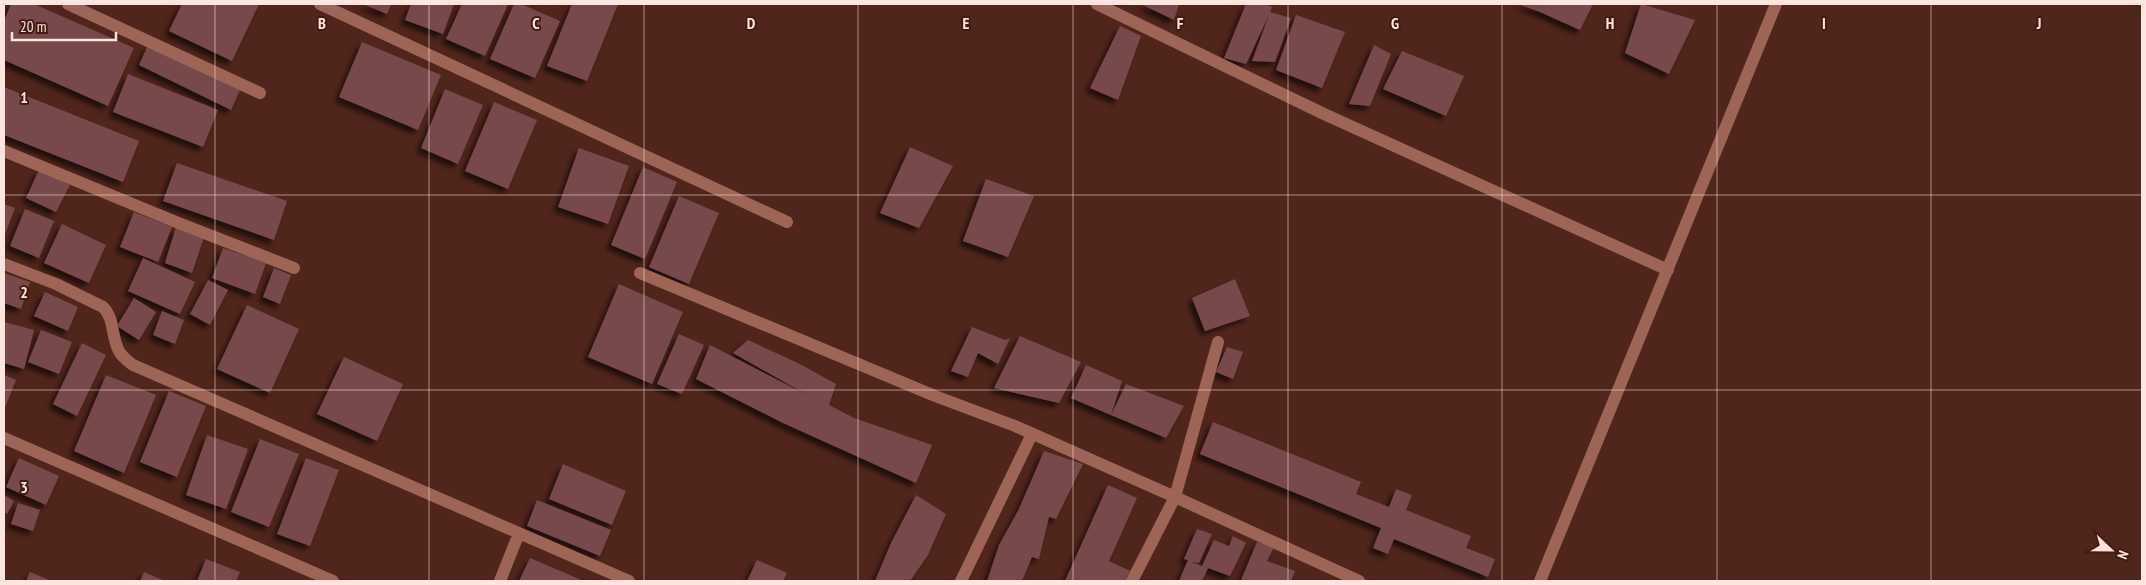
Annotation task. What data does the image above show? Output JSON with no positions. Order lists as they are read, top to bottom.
{
  "scale_bar": "20 m",
  "north": "right",
  "grid": {
    "columns": [
      "B",
      "C",
      "D",
      "E",
      "F",
      "G",
      "H",
      "I",
      "J"
    ],
    "rows": ["1", "2", "3"]
  }
}
